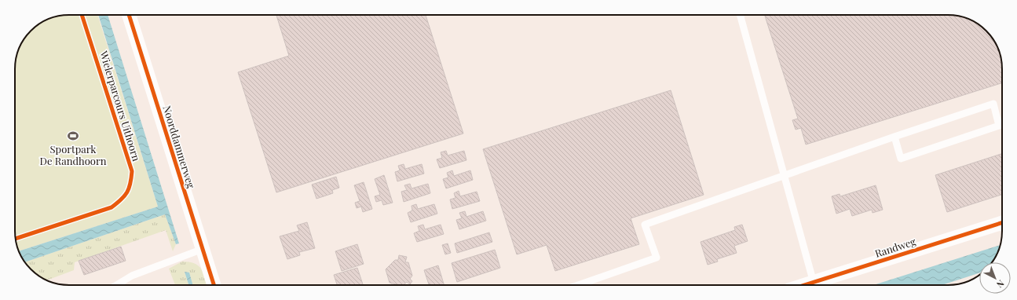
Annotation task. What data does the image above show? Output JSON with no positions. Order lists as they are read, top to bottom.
{
  "streets": {
    "street": ["Noorddammerweg", "Randweg"],
    "cycle path": ["Wielerparcours Uithoorn"]
  },
  "places": {
    "sports": ["Sportpark De Randhoorn"]
  },
  "north": "bottom right"
}
